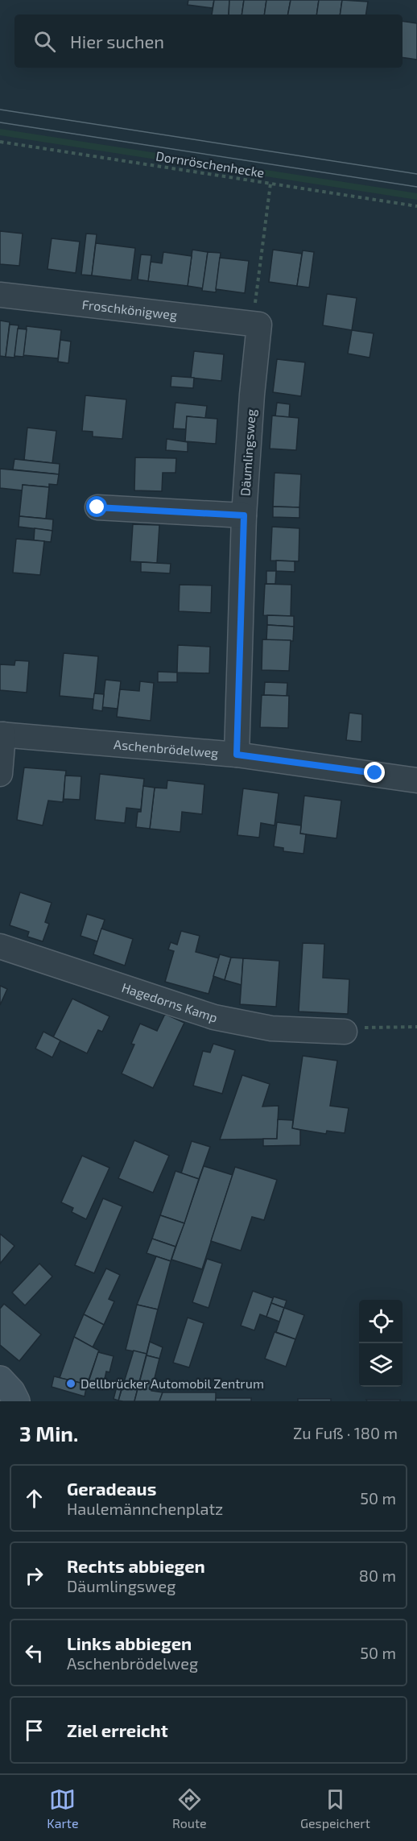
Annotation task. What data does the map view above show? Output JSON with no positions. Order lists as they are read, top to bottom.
{
  "streets": {
    "street": [
      "Froschkönigweg",
      "Däumlingsweg",
      "Aschenbrödelweg",
      "Hagedorns Kamp"
    ],
    "path": ["Dornröschenhecke"]
  },
  "crossings": [
    ["Froschkönigweg", "Däumlingsweg"],
    ["Däumlingsweg", "Aschenbrödelweg"]
  ],
  "places": ["Dellbrücker Automobil Zentrum"],
  "page": {
    "search": "Hier suchen",
    "heading": ["3 Min.", "Zu Fuß · 180 m"],
    "list": [
      ["Geradeaus", "Haulemännchenplatz", "50 m"],
      ["Rechts abbiegen", "Däumlingsweg", "80 m"],
      ["Links abbiegen", "Aschenbrödelweg", "50 m"],
      "Ziel erreicht"
    ],
    "nav": ["Karte", "Route", "Gespeichert"]
  }
}
